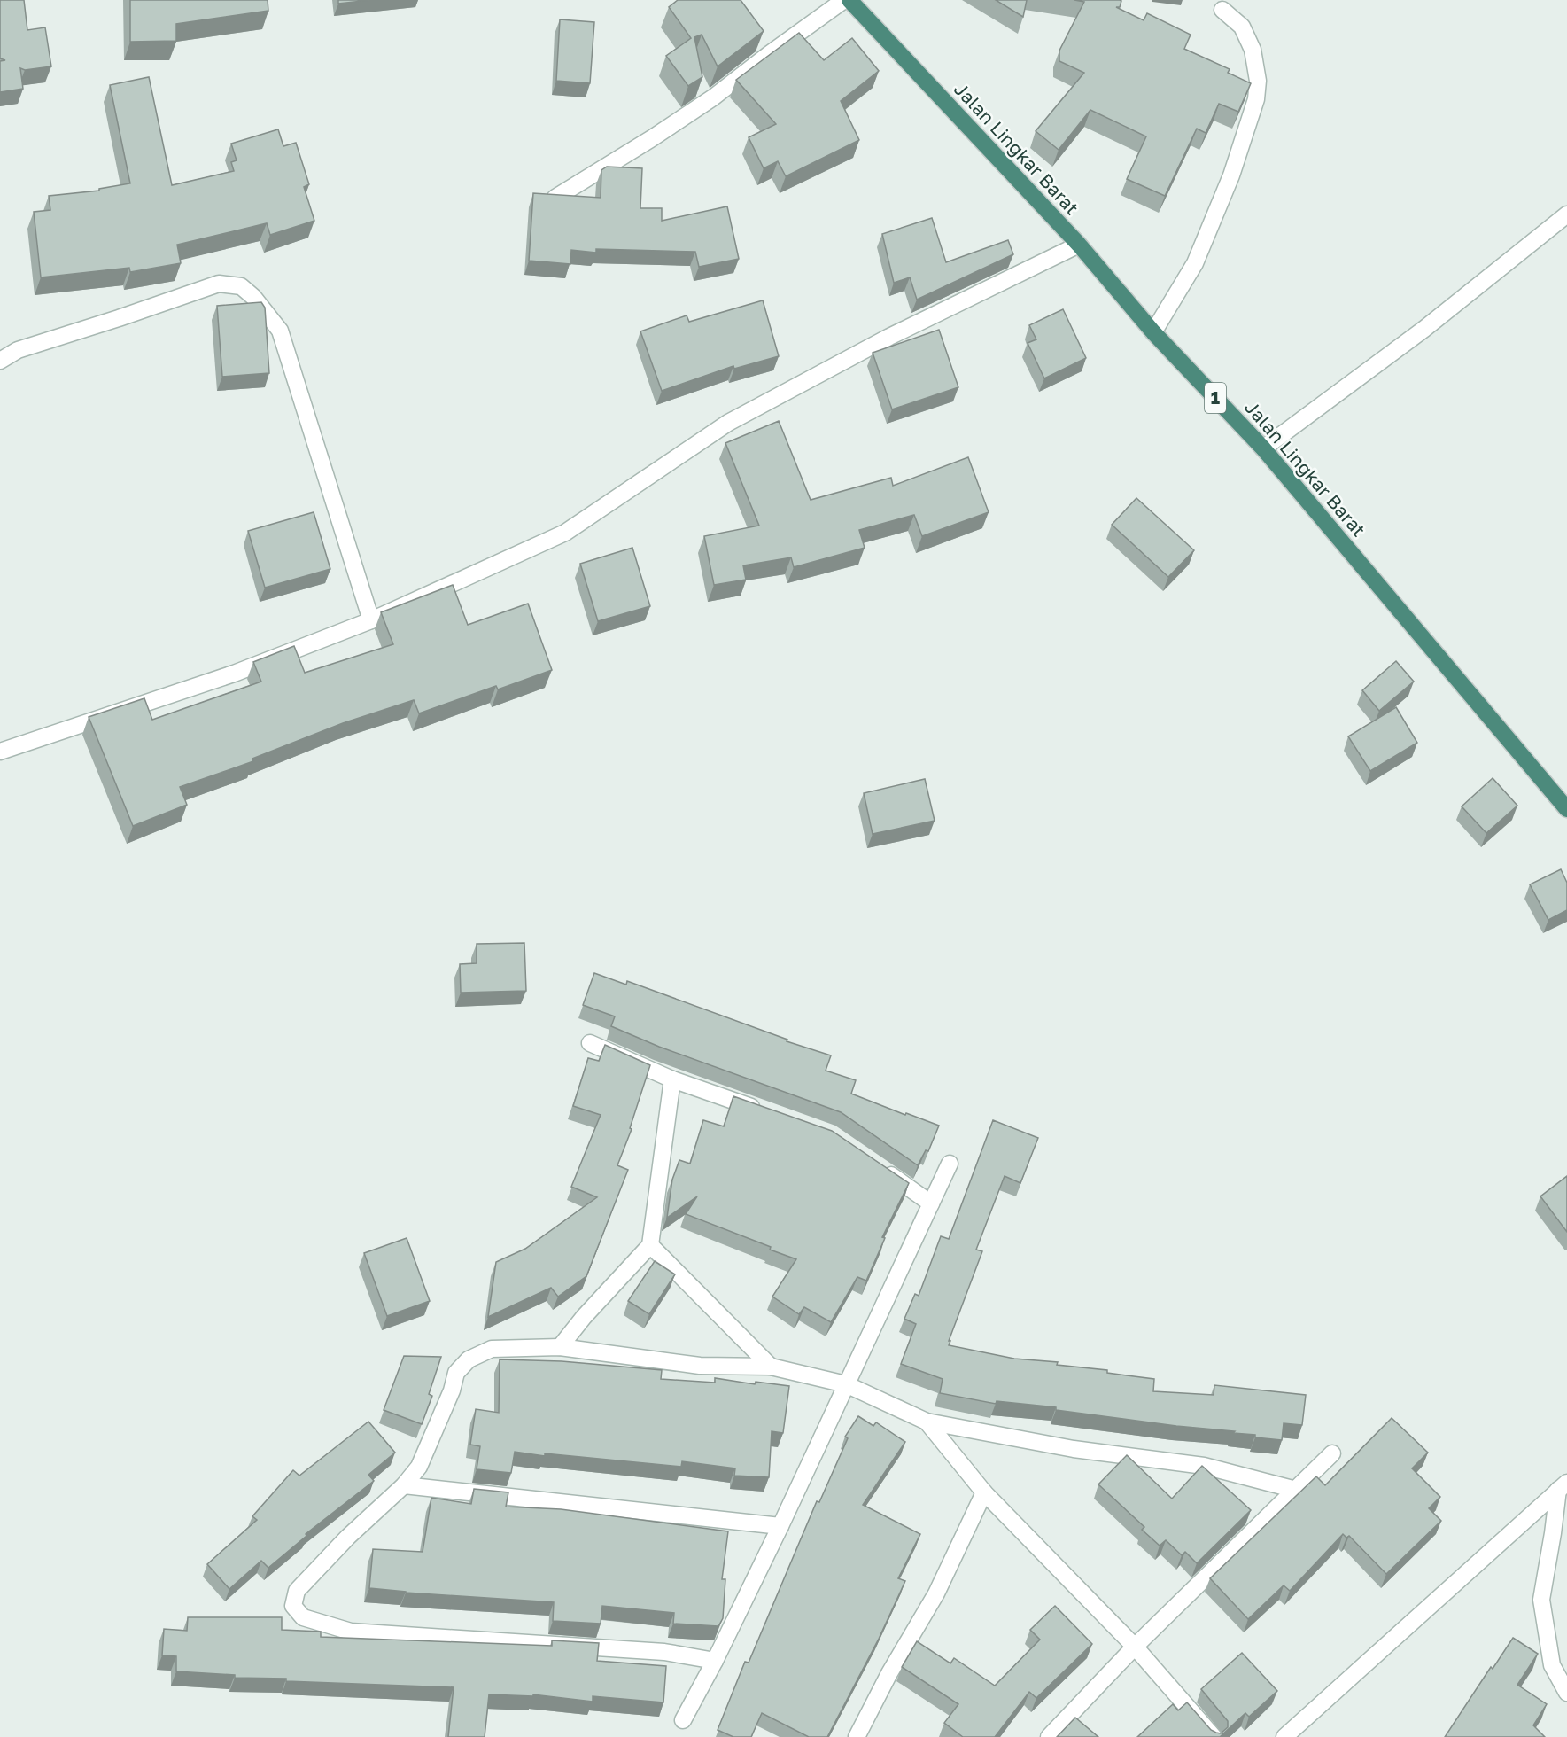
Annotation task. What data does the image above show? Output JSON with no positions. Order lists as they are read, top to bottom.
{
  "streets": {
    "highway": ["Jalan Lingkar Barat", "1"]
  }
}
